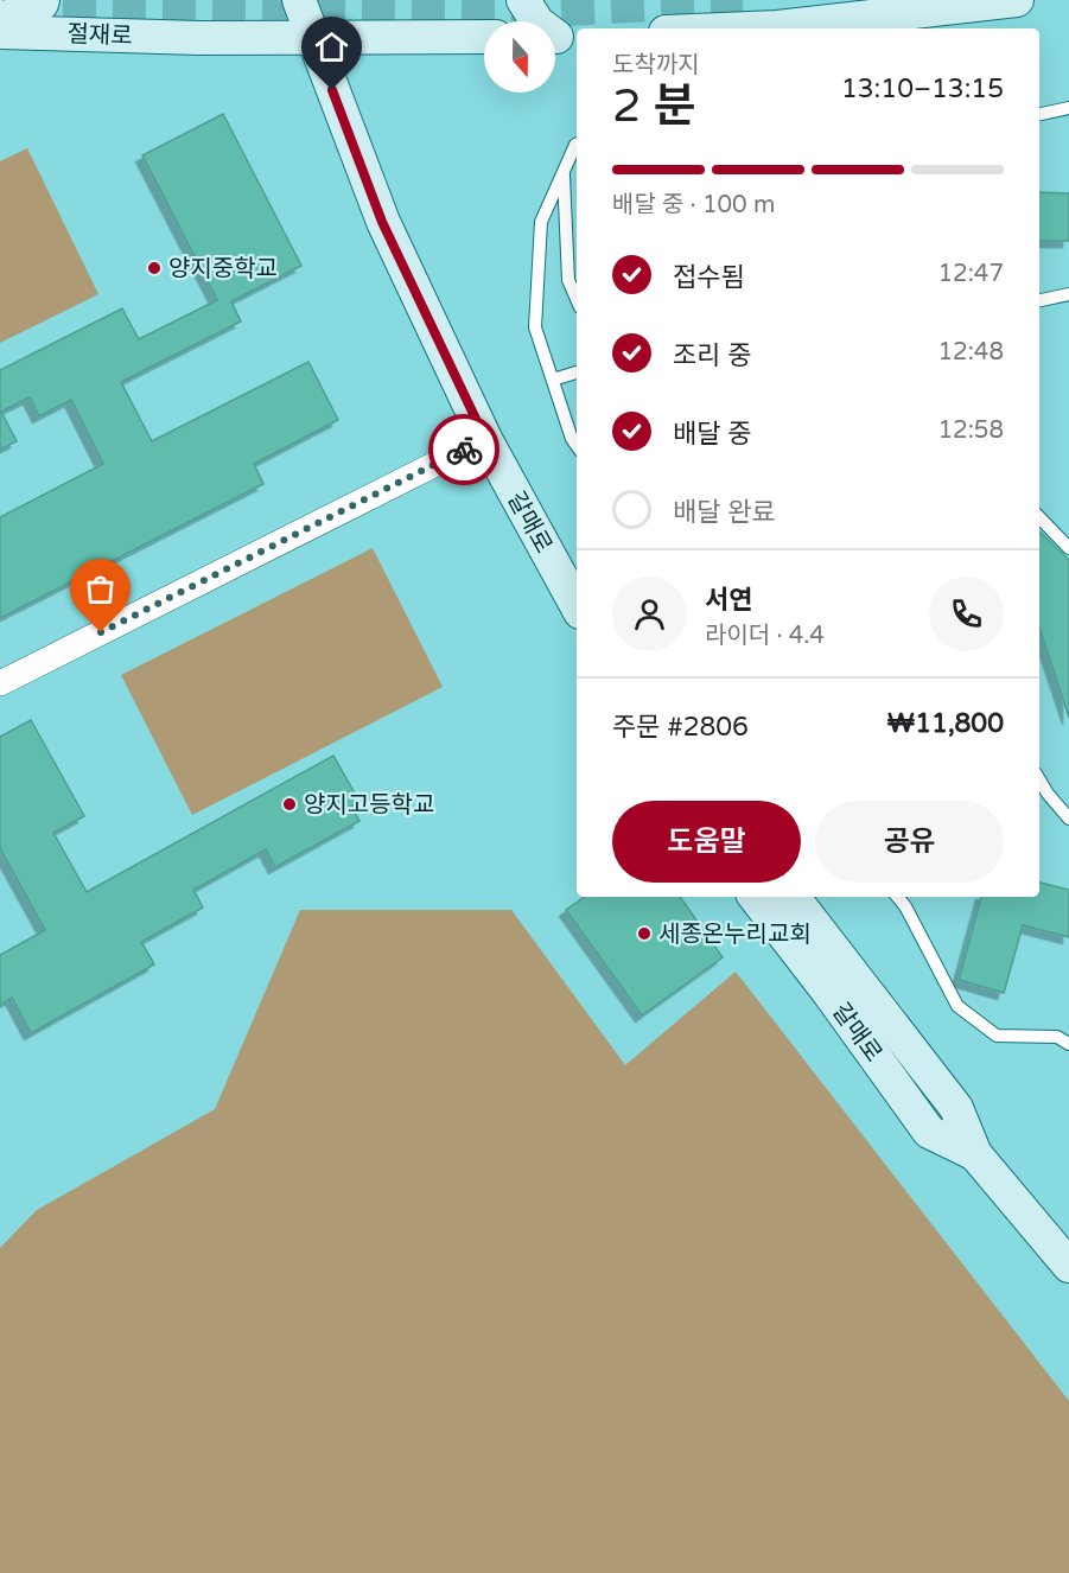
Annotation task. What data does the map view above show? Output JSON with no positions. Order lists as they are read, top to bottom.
{
  "streets": {
    "street": ["절재로", "갈매로"]
  },
  "crossings": [
    ["절재로", "갈매로"]
  ],
  "places": ["양지중학교", "양지고등학교", "세종온누리교회"],
  "north": "bottom",
  "page": {
    "heading": ["2 분", "도착까지", "13:10–13:15"],
    "panel": [
      "서연",
      "라이더 · 4.4",
      "주문 #2806",
      "₩11,800"
    ],
    "bar": "배달 중 · 100 m",
    "list": [
      ["접수됨", "12:47"],
      ["조리 중", "12:48"],
      ["배달 중", "12:58"],
      "배달 완료"
    ],
    "buttons": ["도움말", "공유"]
  }
}
